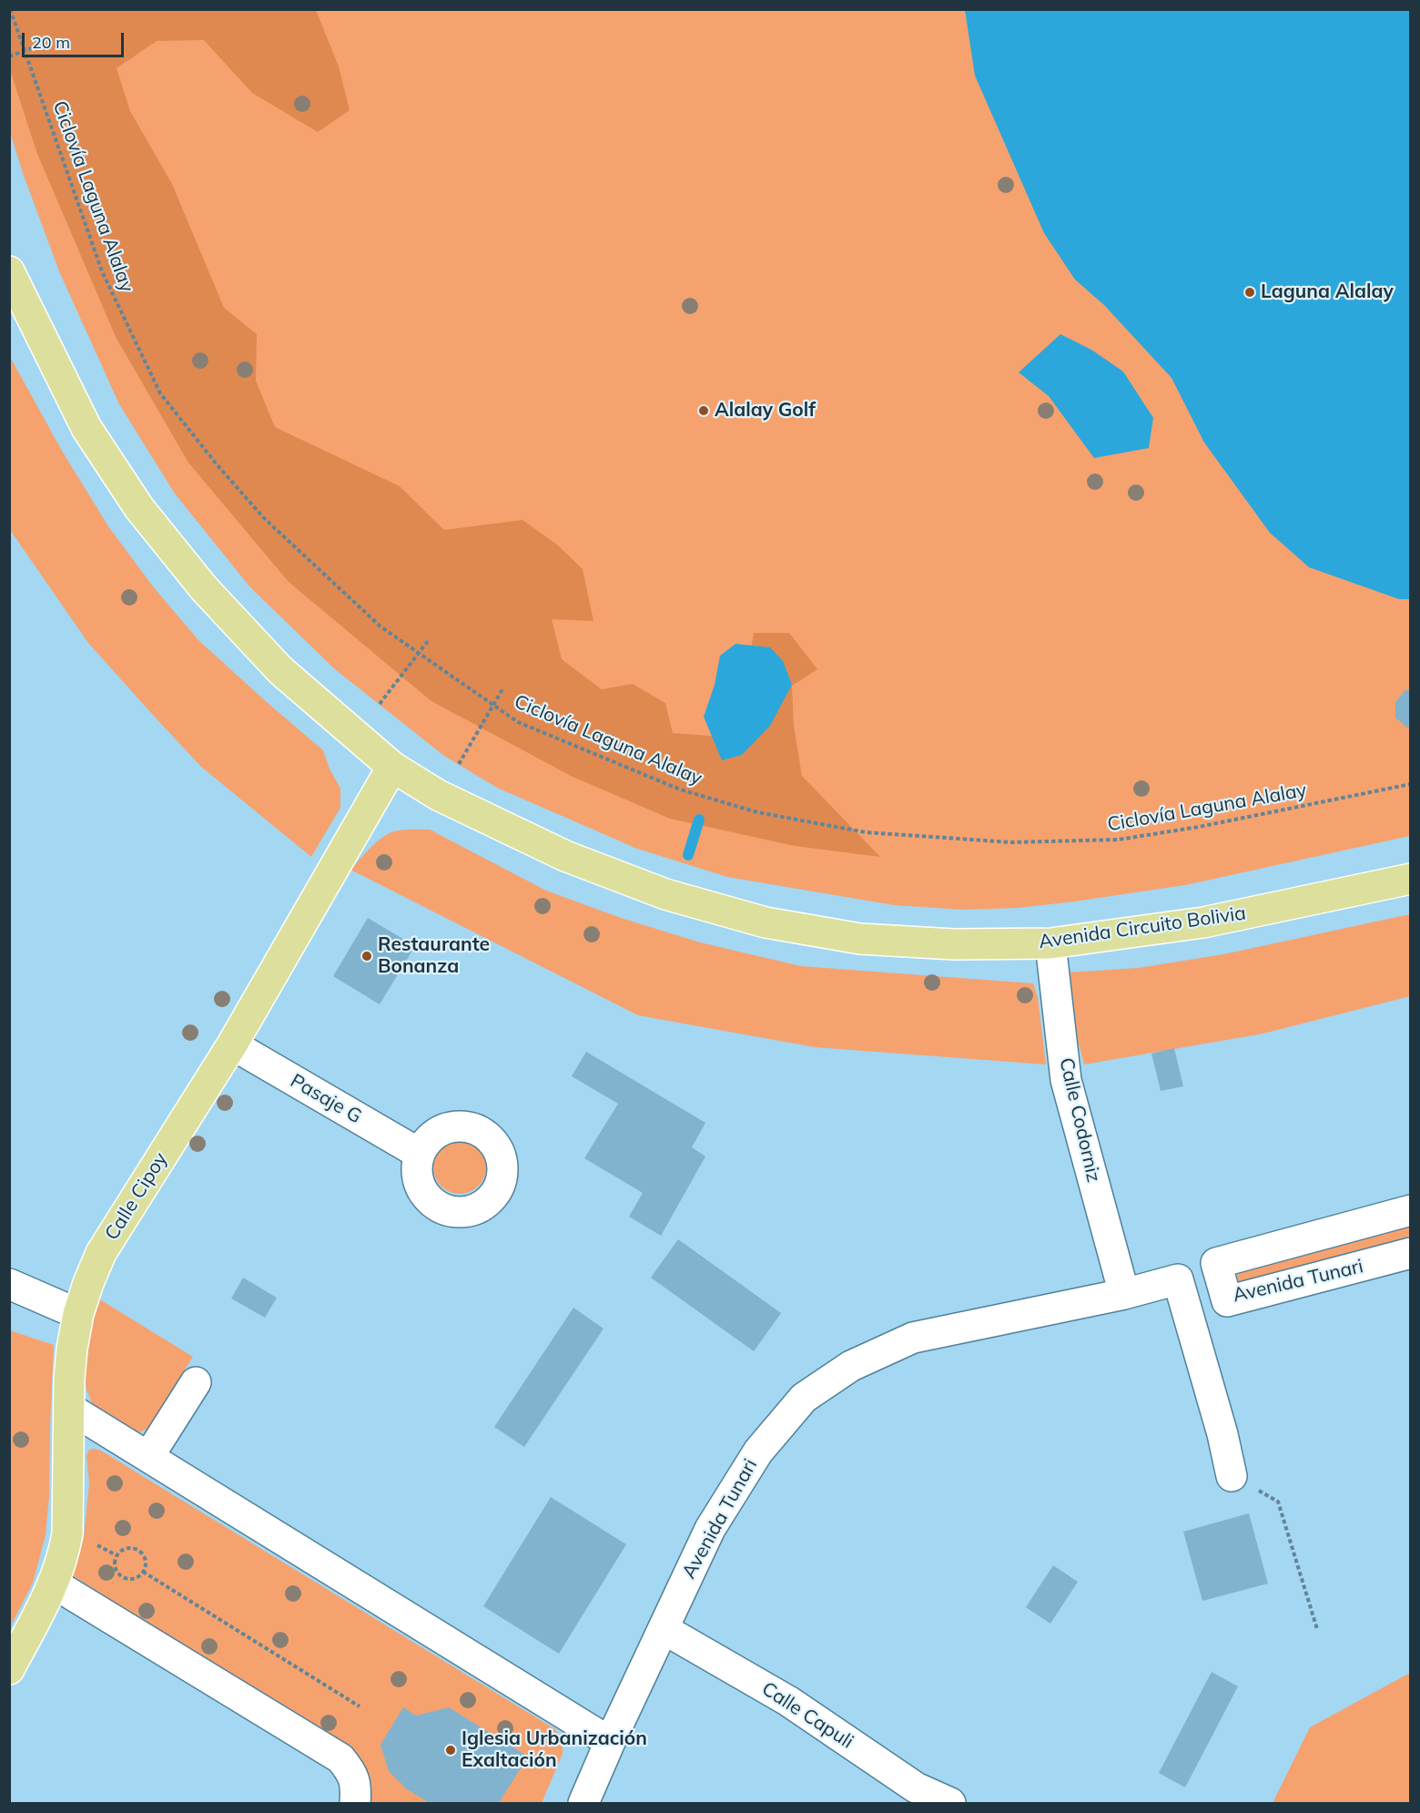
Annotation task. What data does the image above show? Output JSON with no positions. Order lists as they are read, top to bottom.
{
  "streets": {
    "main road": ["Avenida Circuito Bolivia", "Calle Cipoy"],
    "street": [
      "Pasaje G",
      "Calle Codorniz",
      "Avenida Tunari",
      "Calle Capuli"
    ],
    "path": ["Ciclovía Laguna Alalay"]
  },
  "crossings": [
    ["Avenida Circuito Bolivia", "Calle Codorniz"],
    ["Avenida Circuito Bolivia", "Calle Cipoy"],
    ["Pasaje G", "Calle Cipoy"],
    ["Calle Codorniz", "Avenida Tunari"],
    ["Avenida Tunari", "Calle Capuli"]
  ],
  "places": [
    "Laguna Alalay",
    "Alalay Golf",
    "Restaurante Bonanza",
    "Iglesia Urbanización Exaltación"
  ],
  "scale_bar": "20 m"
}
